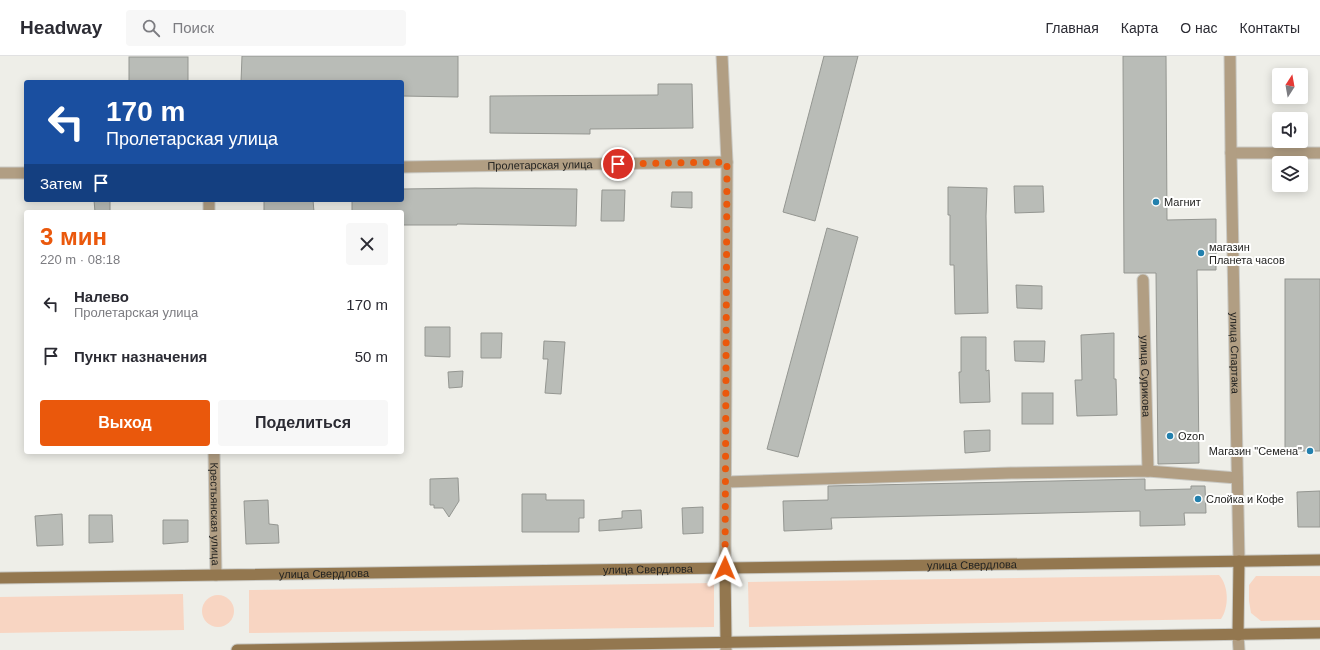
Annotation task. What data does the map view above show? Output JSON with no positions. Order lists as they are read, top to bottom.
{
  "streets": {
    "main road": ["улица Спартака", "улица Свердлова"],
    "street": ["Пролетарская улица", "улица Сурикова", "Крестьянская улица"]
  },
  "crossings": [
    ["улица Спартака", "улица Свердлова"],
    ["Крестьянская улица", "улица Свердлова"]
  ],
  "places": [
    "Магнит",
    "магазин Планета часов",
    "Ozon",
    "Магазин \"Семена\"",
    "Слойка и Кофе"
  ],
  "north": "top",
  "page": {
    "header": "Headway",
    "search": "Поиск",
    "nav": [
      "Главная",
      "Карта",
      "О нас",
      "Контакты"
    ],
    "turn": ["170 m", "Пролетарская улица"],
    "then": "Затем",
    "heading": ["3 мин", "220 m · 08:18"],
    "list": [
      {
        "name": "Налево",
        "note": "Пролетарская улица",
        "value": "170 m"
      },
      {
        "name": "Пункт назначения",
        "value": "50 m"
      }
    ],
    "buttons": ["Выход", "Поделиться"]
  }
}
